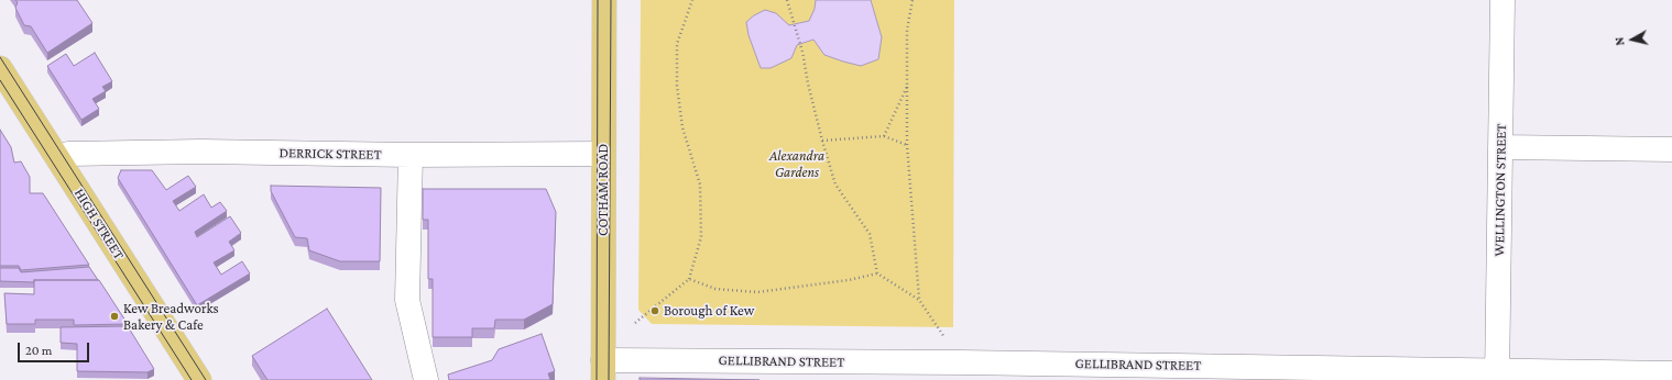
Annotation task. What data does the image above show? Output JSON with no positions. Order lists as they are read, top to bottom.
{
  "streets": {
    "main road": ["COTHAM ROAD", "HIGH STREET"],
    "street": ["DERRICK STREET", "WELLINGTON STREET", "GELLIBRAND STREET"]
  },
  "crossings": [
    ["DERRICK STREET", "COTHAM ROAD"],
    ["DERRICK STREET", "HIGH STREET"],
    ["COTHAM ROAD", "GELLIBRAND STREET"],
    ["WELLINGTON STREET", "GELLIBRAND STREET"]
  ],
  "parks": ["Alexandra Gardens"],
  "places": ["Borough of Kew", "Kew Breadworks Bakery & Cafe"],
  "scale_bar": "20 m",
  "north": "left"
}
